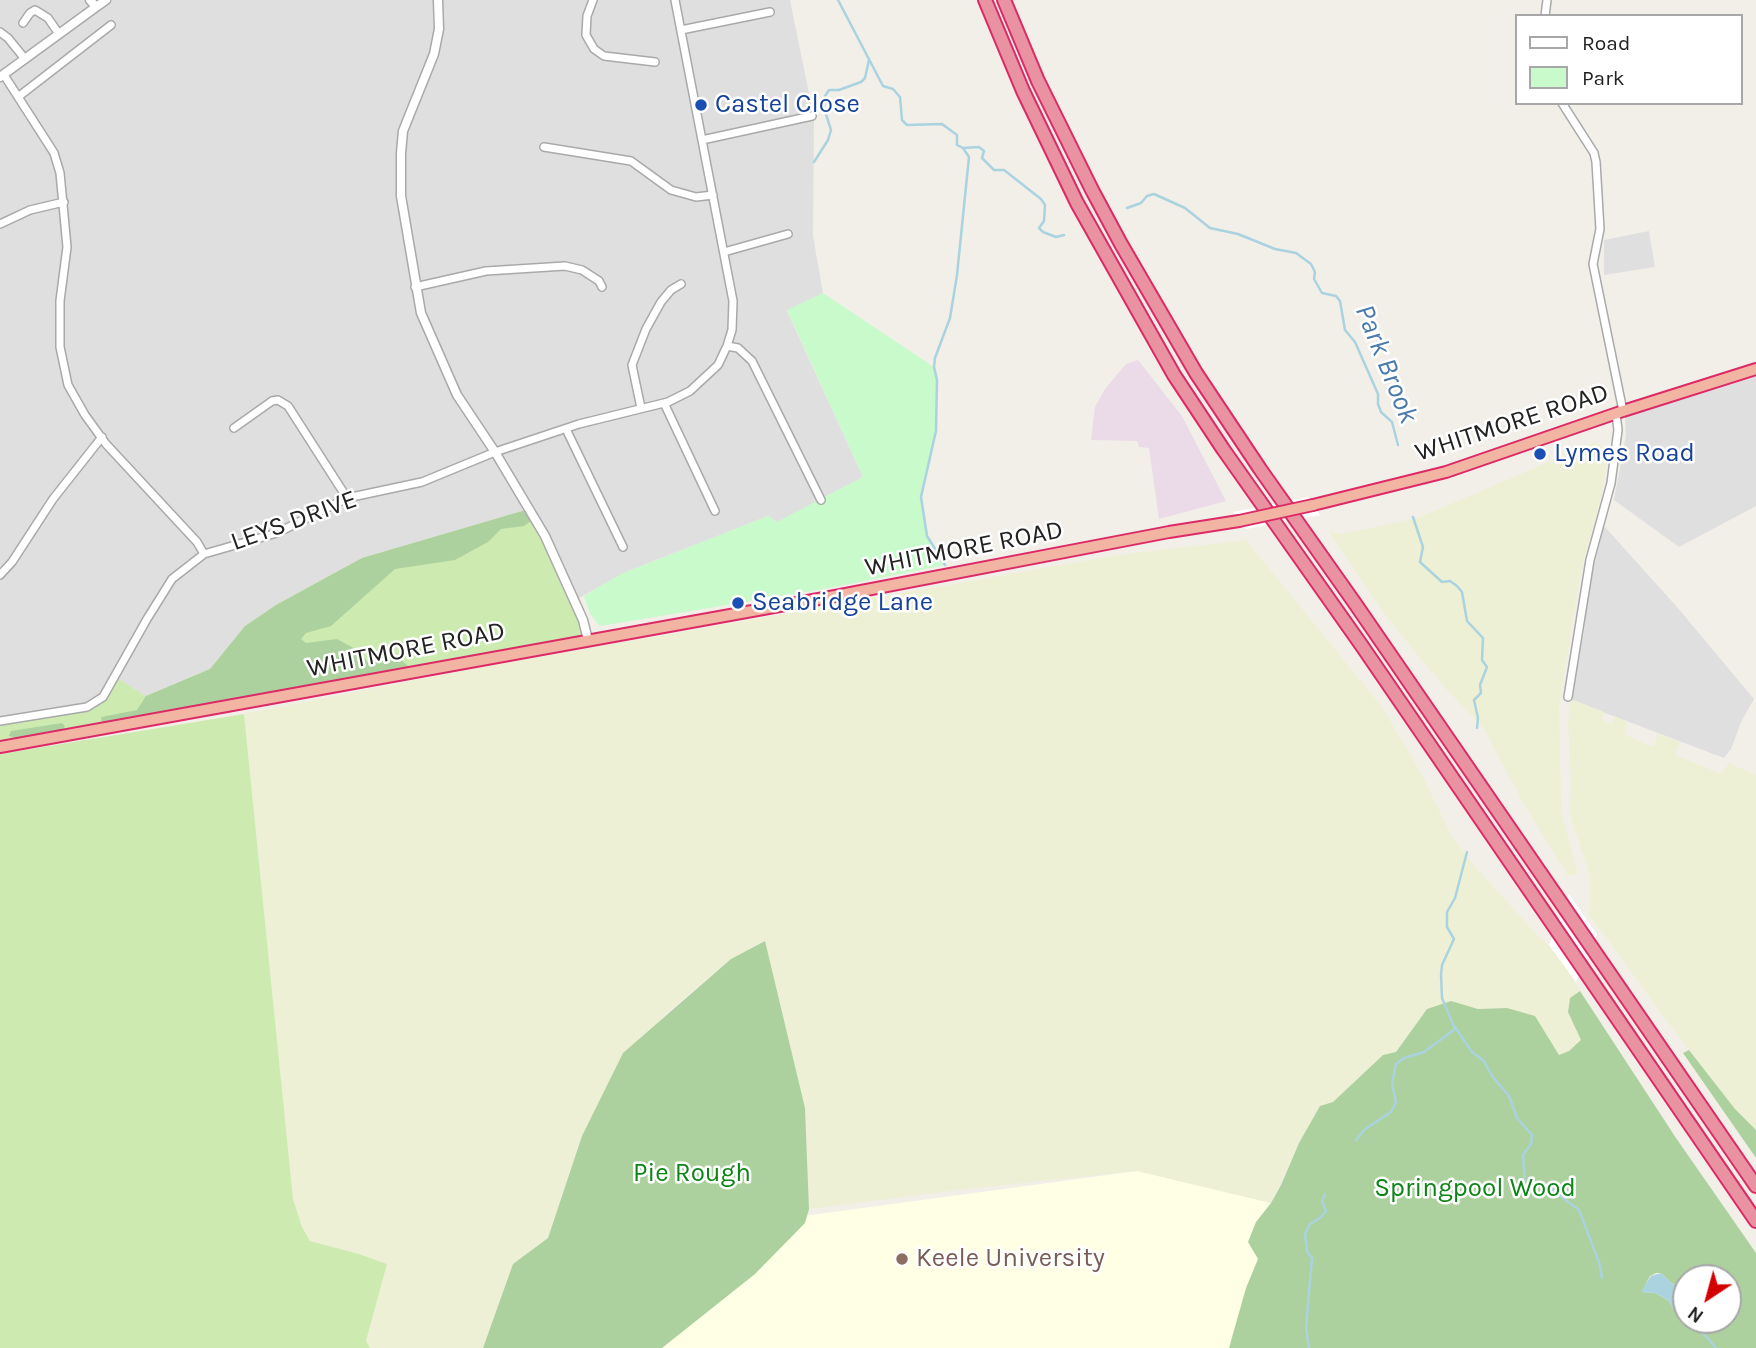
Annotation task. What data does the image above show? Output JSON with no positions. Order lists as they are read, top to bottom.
{
  "streets": {
    "highway": ["WHITMORE ROAD"],
    "street": ["LEYS DRIVE"]
  },
  "water": ["Park Brook"],
  "parks": ["Pie Rough", "Springpool Wood"],
  "places": [
    "Castel Close",
    "Lymes Road",
    "Seabridge Lane",
    "Keele University"
  ],
  "legend": ["Road", "Park"],
  "north": "bottom left"
}
